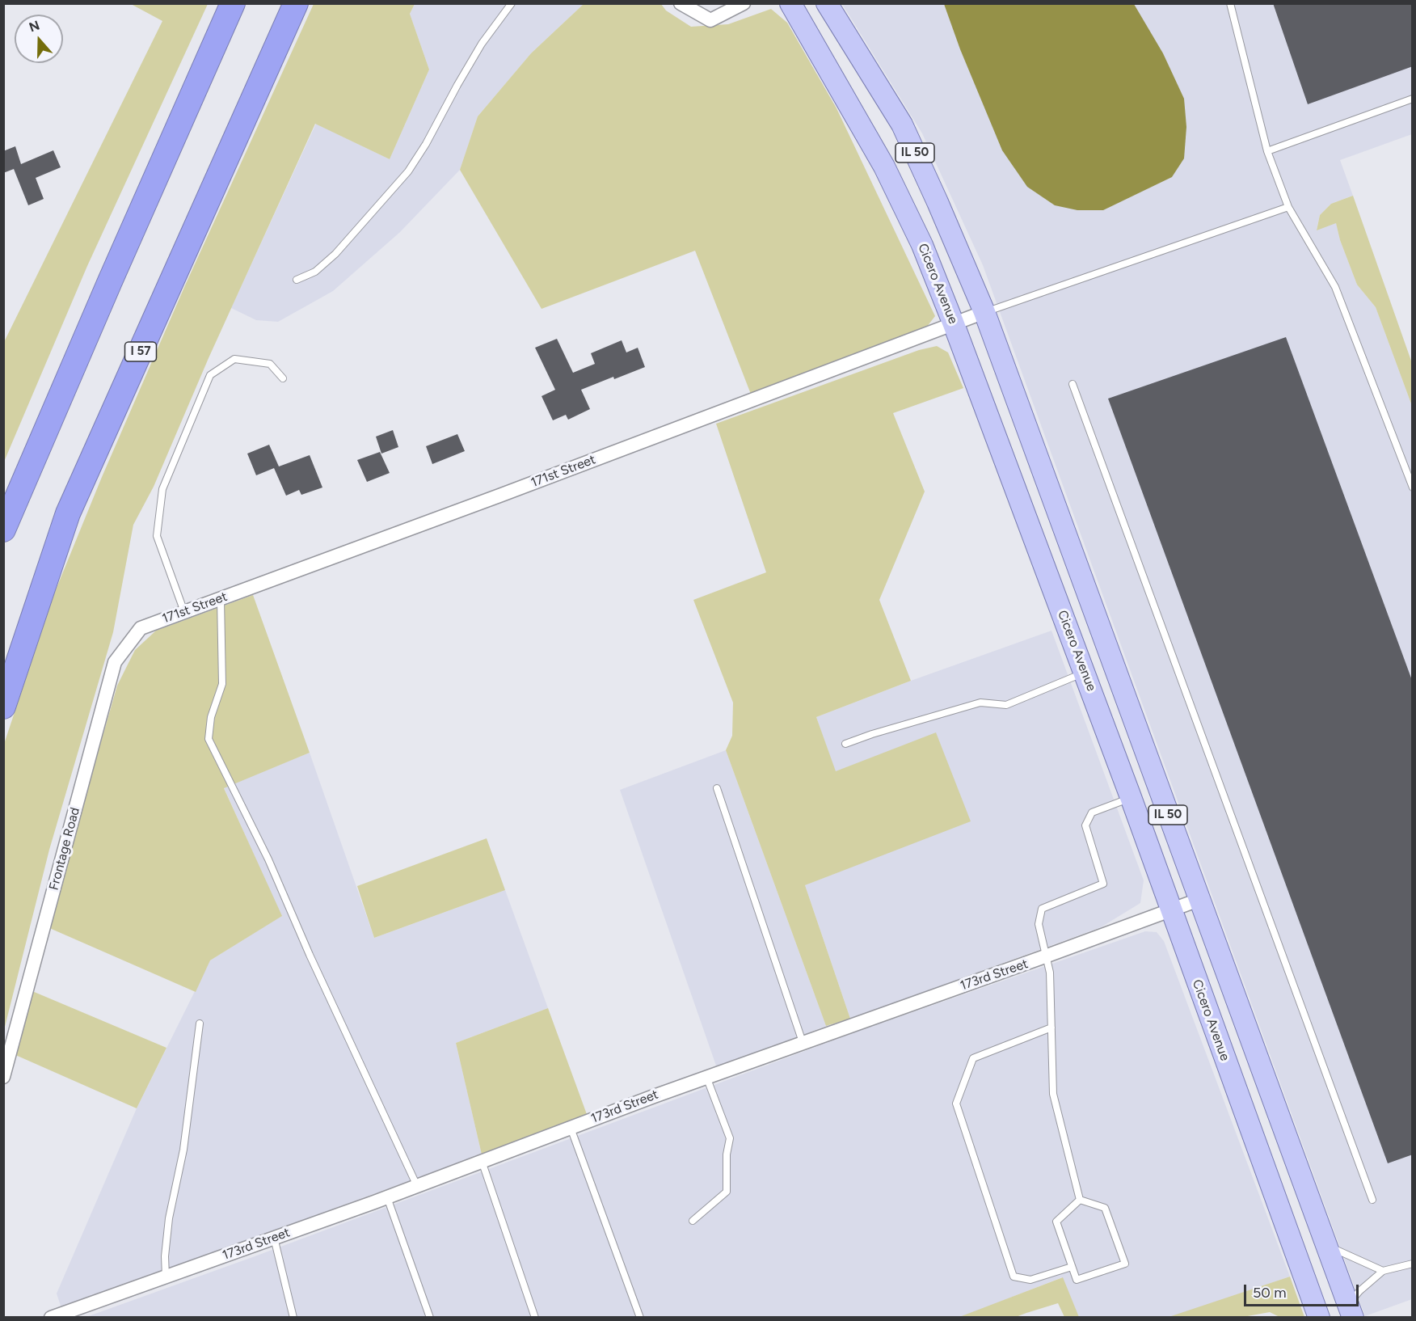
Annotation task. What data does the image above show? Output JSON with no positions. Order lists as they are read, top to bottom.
{
  "streets": {
    "highway": ["I 57"],
    "main road": ["IL 50", "Cicero Avenue"],
    "street": ["171st Street", "Frontage Road", "173rd Street"]
  },
  "crossings": [
    ["IL 50", "171st Street"],
    ["IL 50", "173rd Street"],
    ["Cicero Avenue", "171st Street"],
    ["Cicero Avenue", "173rd Street"],
    ["171st Street", "Frontage Road"]
  ],
  "scale_bar": "50 m",
  "north": "top"
}
